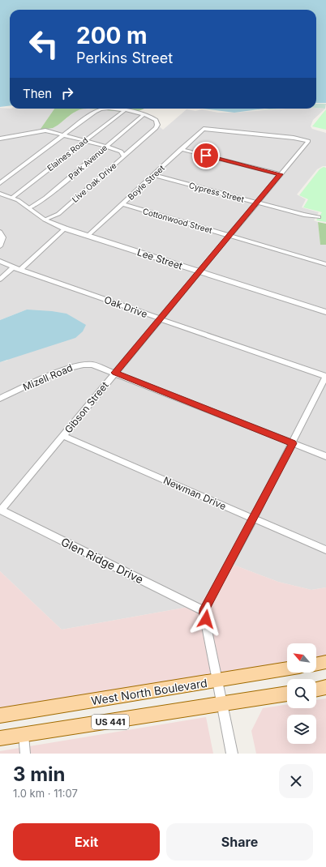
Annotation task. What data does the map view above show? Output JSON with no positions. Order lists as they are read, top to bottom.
{
  "streets": {
    "main road": ["West North Boulevard", "US 441"],
    "street": [
      "Elaines Road",
      "Park Avenue",
      "Live Oak Drive",
      "Boyle Street",
      "Cypress Street",
      "Cottonwood Street",
      "Lee Street",
      "Oak Drive",
      "Mizell Road",
      "Gibson Street",
      "Newman Drive",
      "Glen Ridge Drive"
    ]
  },
  "crossings": [
    ["Elaines Road", "Lee Street"],
    ["Park Avenue", "Live Oak Drive"],
    ["Park Avenue", "Lee Street"],
    ["Live Oak Drive", "Lee Street"],
    ["Boyle Street", "Cypress Street"],
    ["Boyle Street", "Cottonwood Street"],
    ["Boyle Street", "Lee Street"],
    ["Boyle Street", "Gibson Street"],
    ["Cypress Street", "Gibson Street"],
    ["Cottonwood Street", "Gibson Street"],
    ["Lee Street", "Gibson Street"],
    ["Oak Drive", "Gibson Street"],
    ["Mizell Road", "Gibson Street"],
    ["Gibson Street", "Newman Drive"],
    ["Gibson Street", "Glen Ridge Drive"]
  ],
  "north": "top left",
  "page": {
    "turn": ["200 m", "Perkins Street"],
    "then": "Then",
    "heading": ["3 min", "1.0 km · 11:07"],
    "buttons": ["Exit", "Share"]
  }
}
